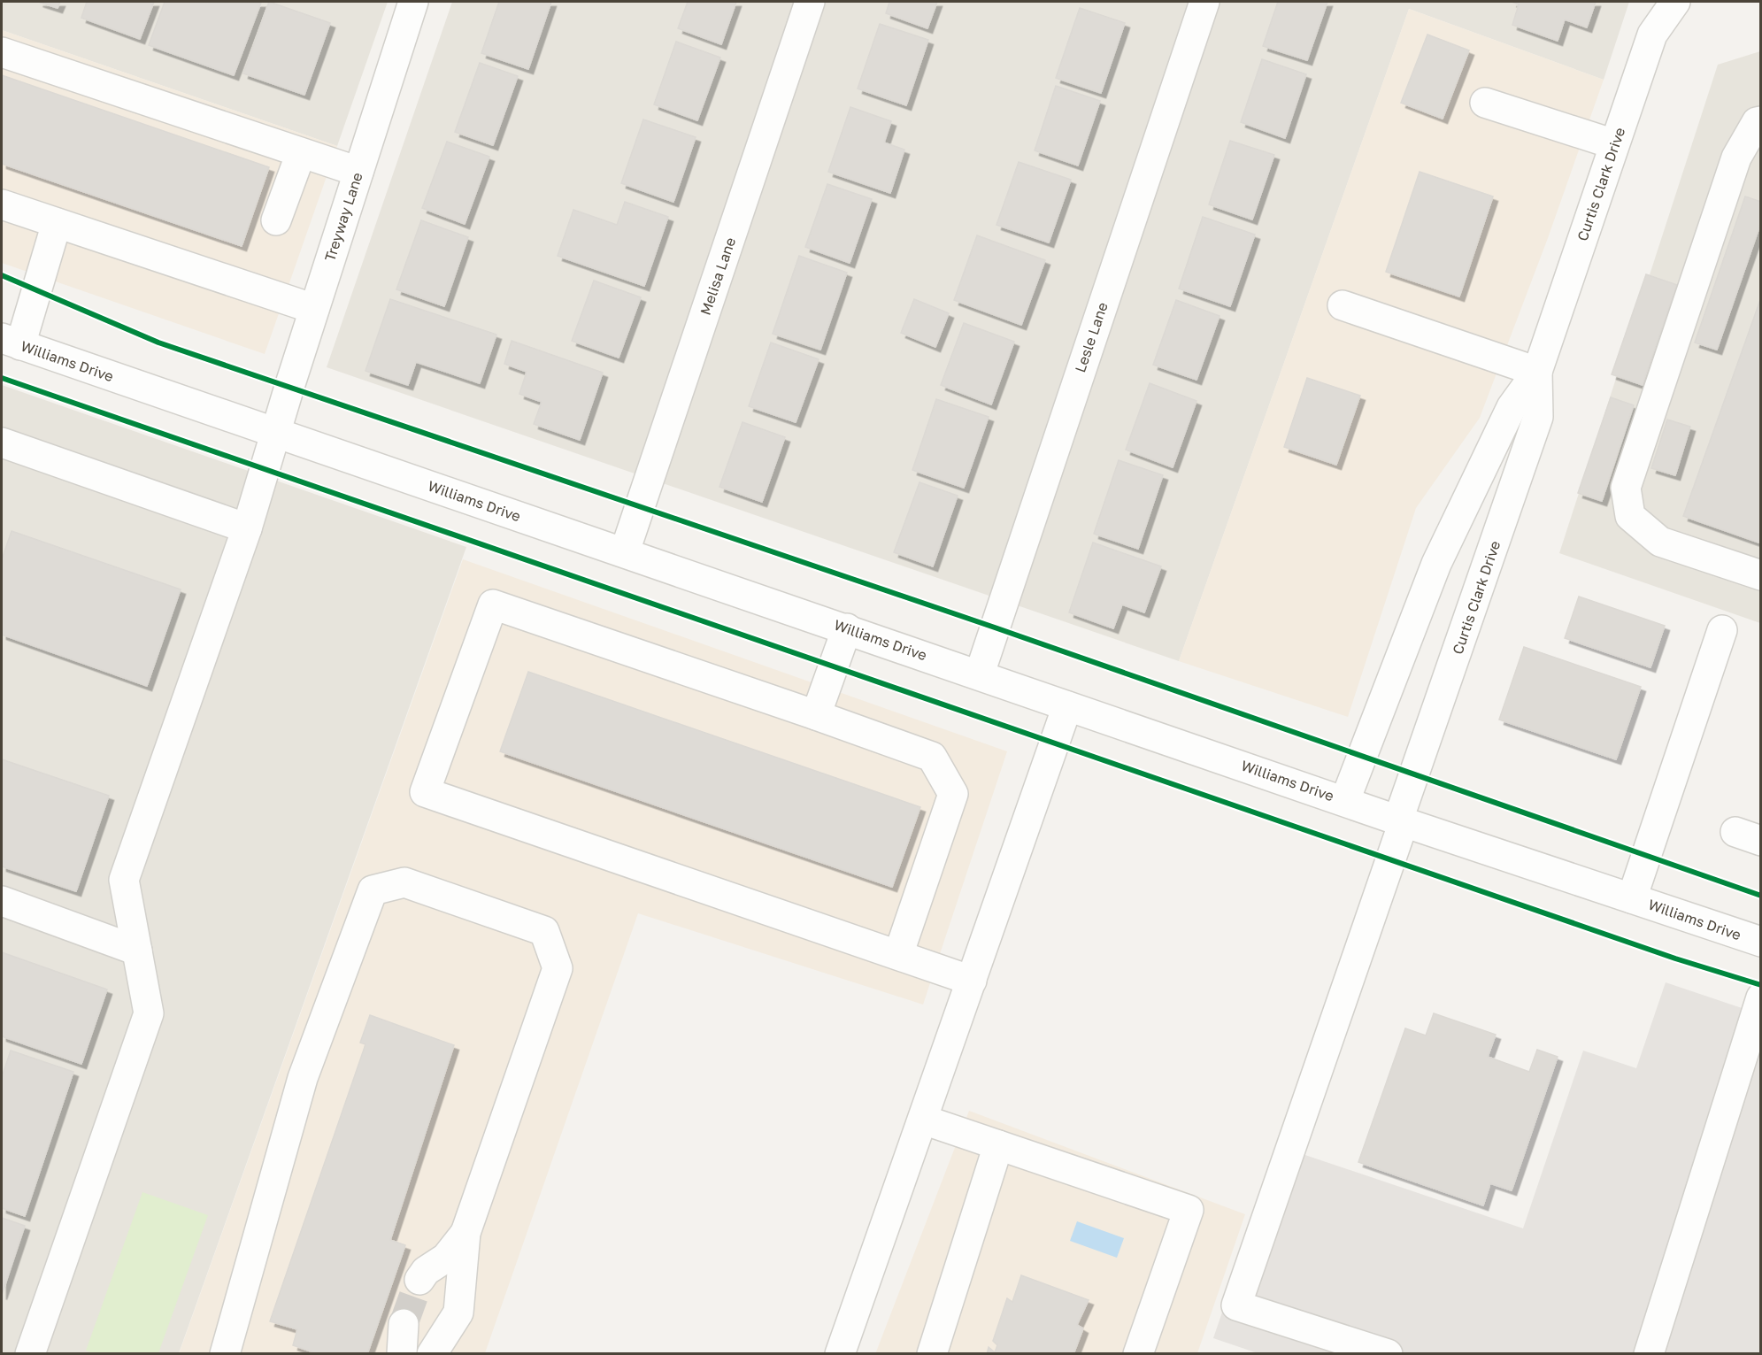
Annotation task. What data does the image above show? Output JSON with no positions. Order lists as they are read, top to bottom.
{
  "streets": {
    "street": [
      "Curtis Clark Drive",
      "Treyway Lane",
      "Melisa Lane",
      "Lesle Lane",
      "Williams Drive"
    ]
  },
  "crossings": [
    ["Curtis Clark Drive", "Williams Drive"],
    ["Treyway Lane", "Williams Drive"],
    ["Melisa Lane", "Williams Drive"],
    ["Lesle Lane", "Williams Drive"]
  ]
}
